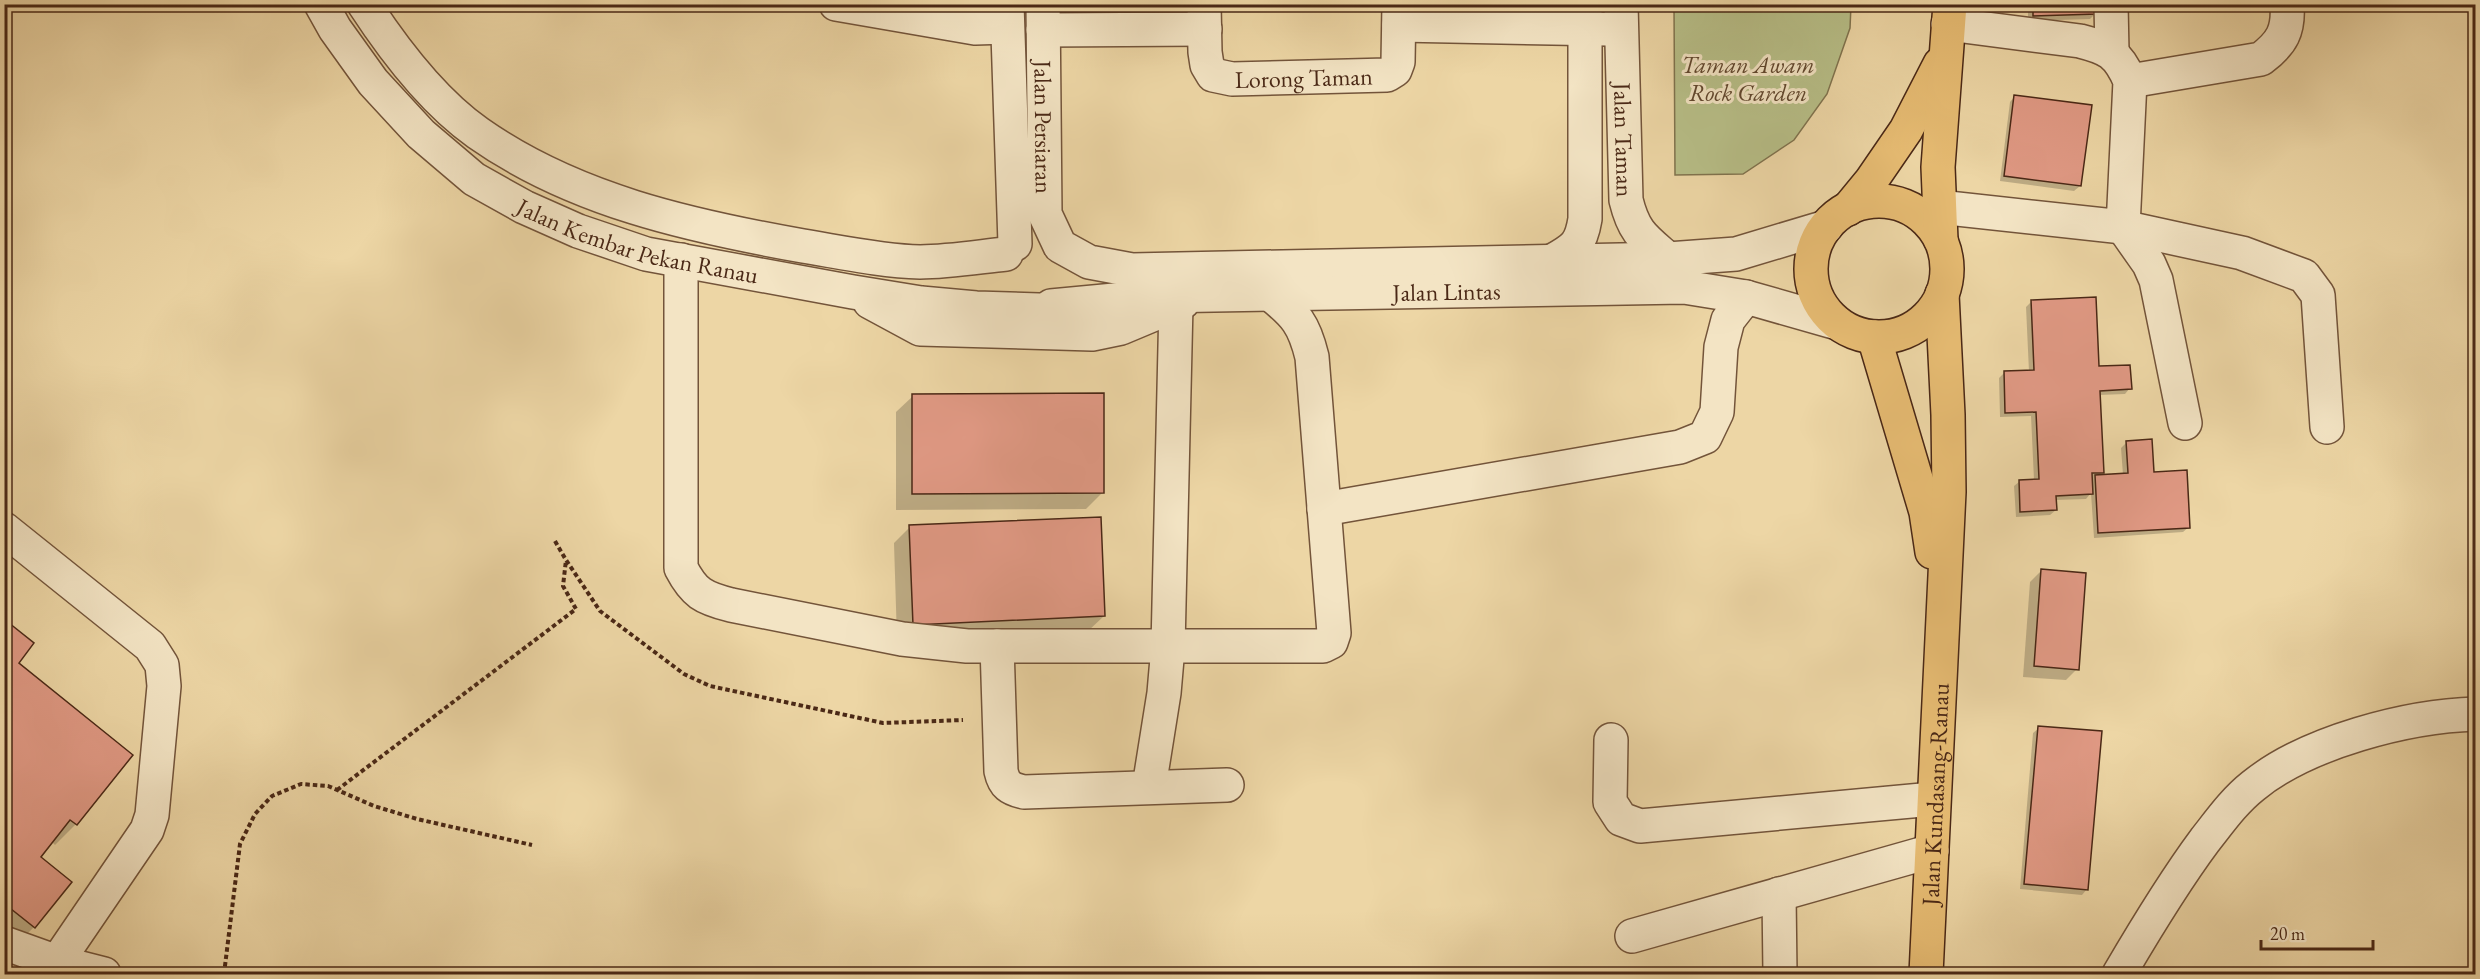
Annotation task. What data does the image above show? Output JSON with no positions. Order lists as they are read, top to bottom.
{
  "streets": {
    "highway": ["Jalan Kundasang-Ranau"],
    "street": [
      "Lorong Taman",
      "Jalan Persiaran",
      "Jalan Taman",
      "Jalan Kembar Pekan Ranau",
      "Jalan Lintas"
    ]
  },
  "crossings": [
    ["Lorong Taman", "Jalan Persiaran"],
    ["Lorong Taman", "Jalan Taman"],
    ["Jalan Persiaran", "Jalan Kembar Pekan Ranau"],
    ["Jalan Persiaran", "Jalan Lintas"],
    ["Jalan Taman", "Jalan Lintas"],
    ["Jalan Kembar Pekan Ranau", "Jalan Lintas"],
    ["Jalan Lintas", "Jalan Kundasang-Ranau"]
  ],
  "parks": ["Taman Awam Rock Garden"],
  "scale_bar": "20 m"
}
